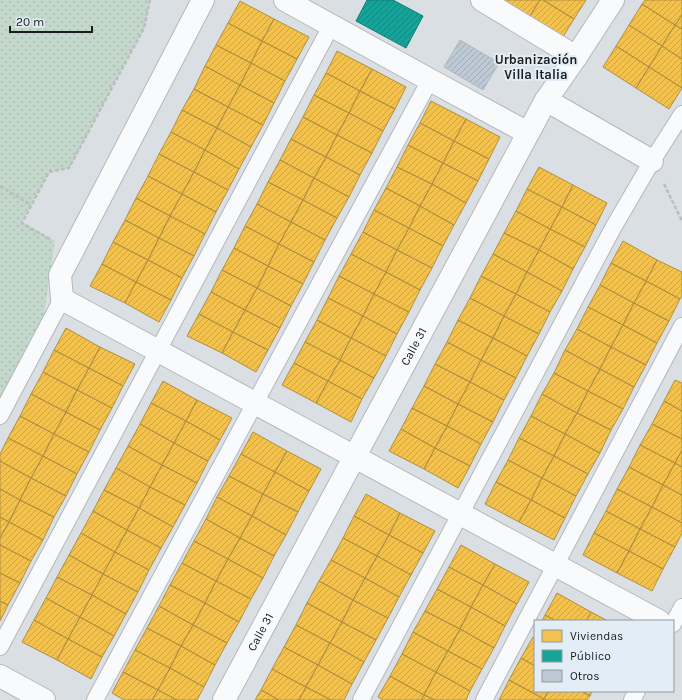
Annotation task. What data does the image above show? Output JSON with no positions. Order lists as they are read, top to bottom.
{
  "streets": {
    "street": ["Calle 31"]
  },
  "districts": ["Urbanización Villa Italia"],
  "legend": ["Viviendas", "Público", "Otros"],
  "scale_bar": "20 m"
}
